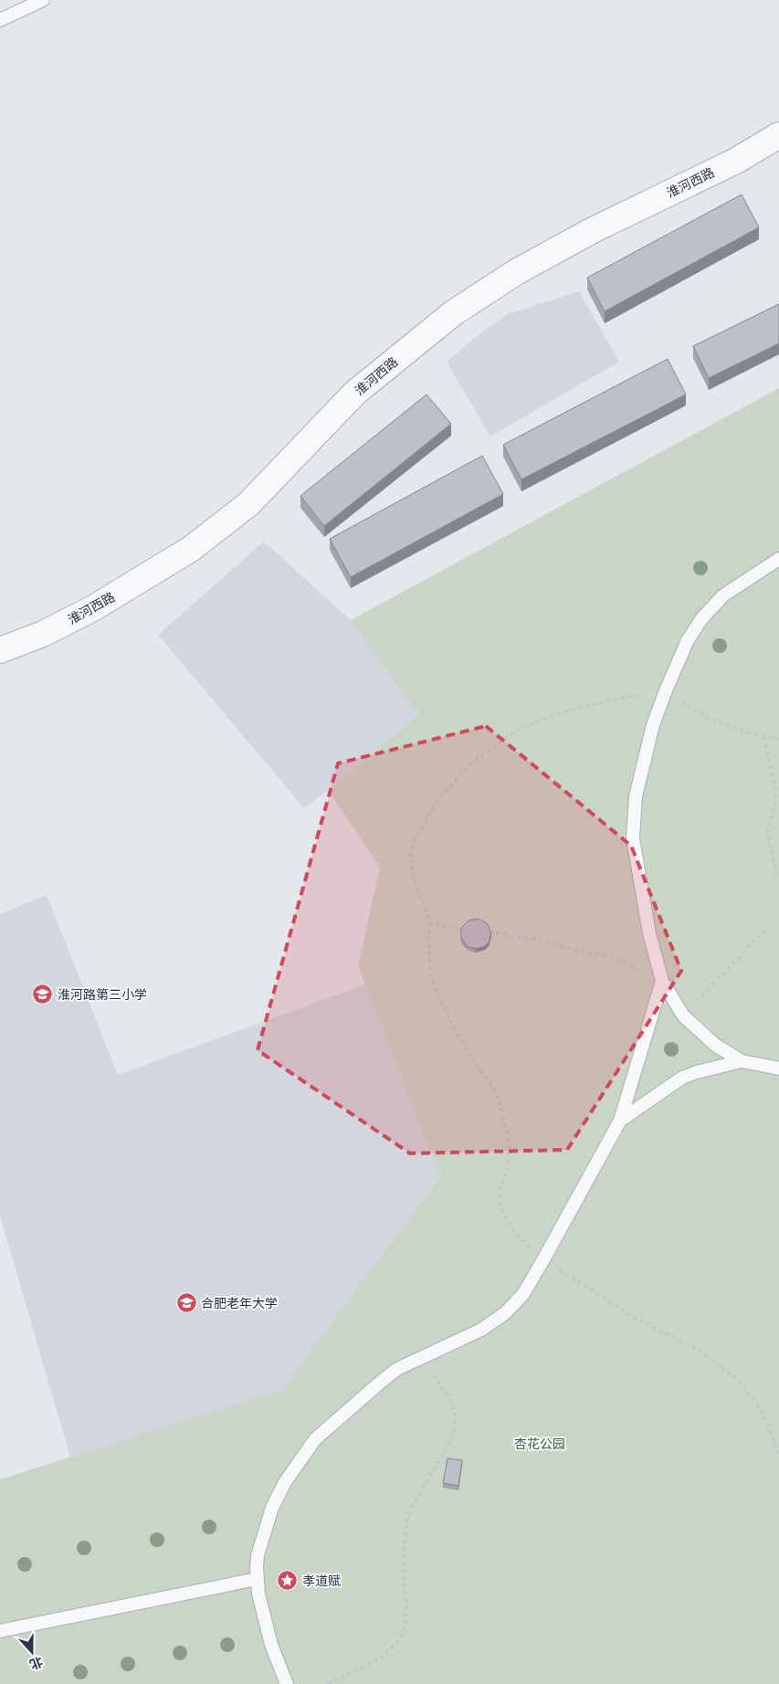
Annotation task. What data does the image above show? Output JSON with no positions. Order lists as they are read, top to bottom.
{
  "streets": {
    "street": ["淮河西路"]
  },
  "parks": ["杏花公园"],
  "places": {
    "school or university": ["淮河路第三小学", "合肥老年大学"],
    "place": ["孝道赋"]
  },
  "north": "bottom"
}
